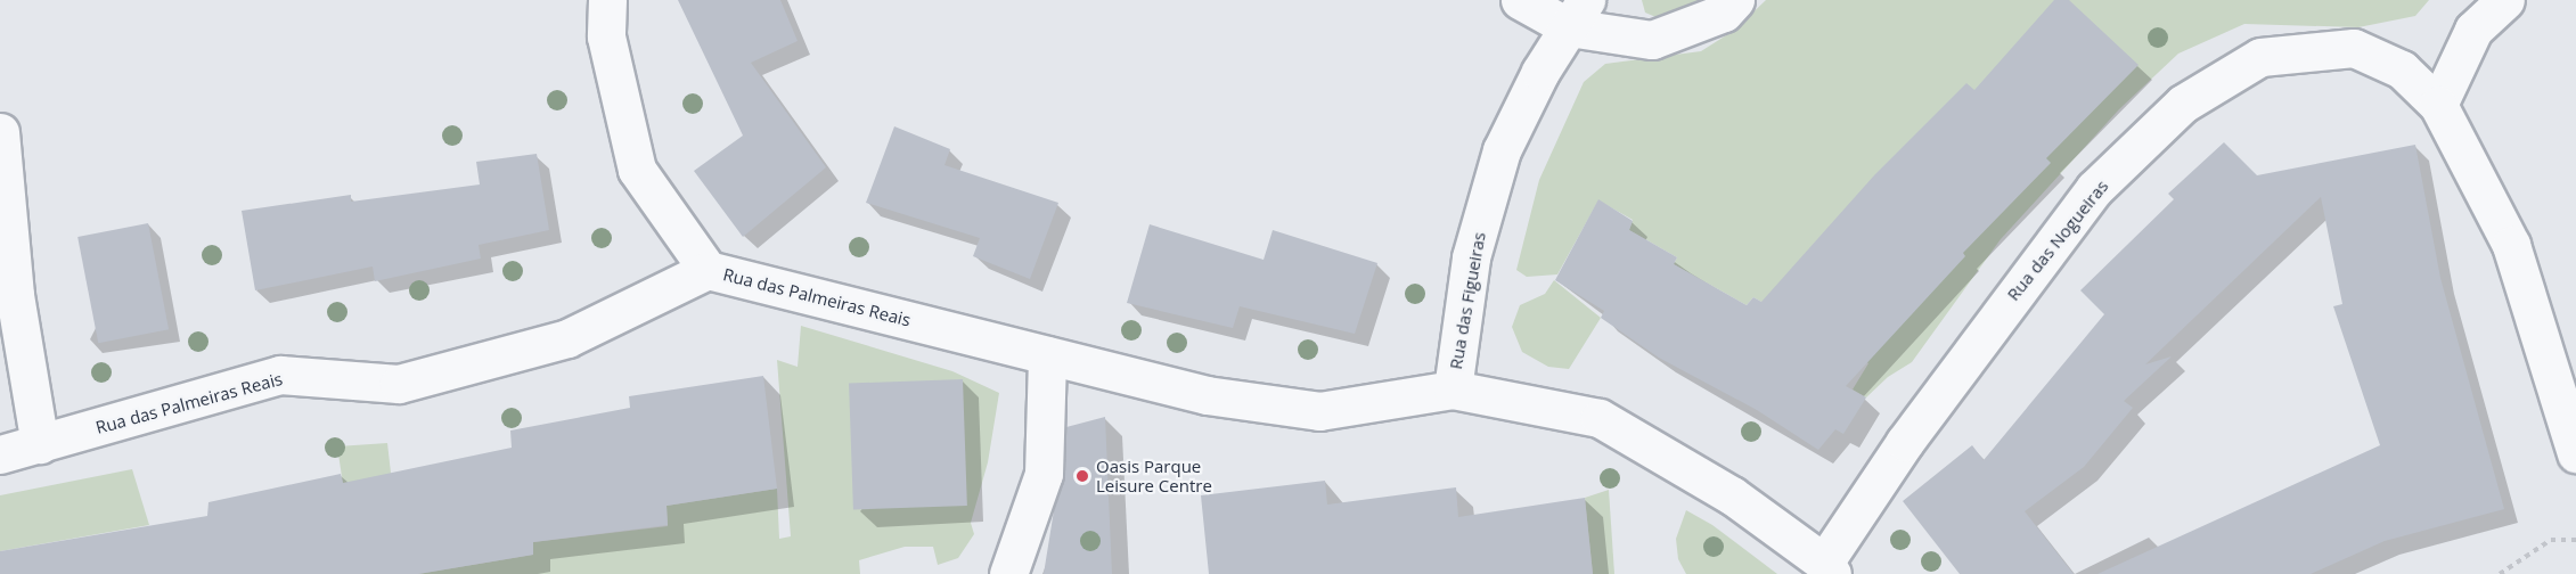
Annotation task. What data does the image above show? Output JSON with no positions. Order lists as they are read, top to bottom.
{
  "streets": {
    "street": ["Rua das Nogueiras", "Rua das Palmeiras Reais", "Rua das Figueiras"]
  },
  "crossings": [
    ["Rua das Nogueiras", "Rua das Palmeiras Reais"],
    ["Rua das Palmeiras Reais", "Rua das Figueiras"]
  ],
  "places": ["Oasis Parque Leisure Centre"]
}
